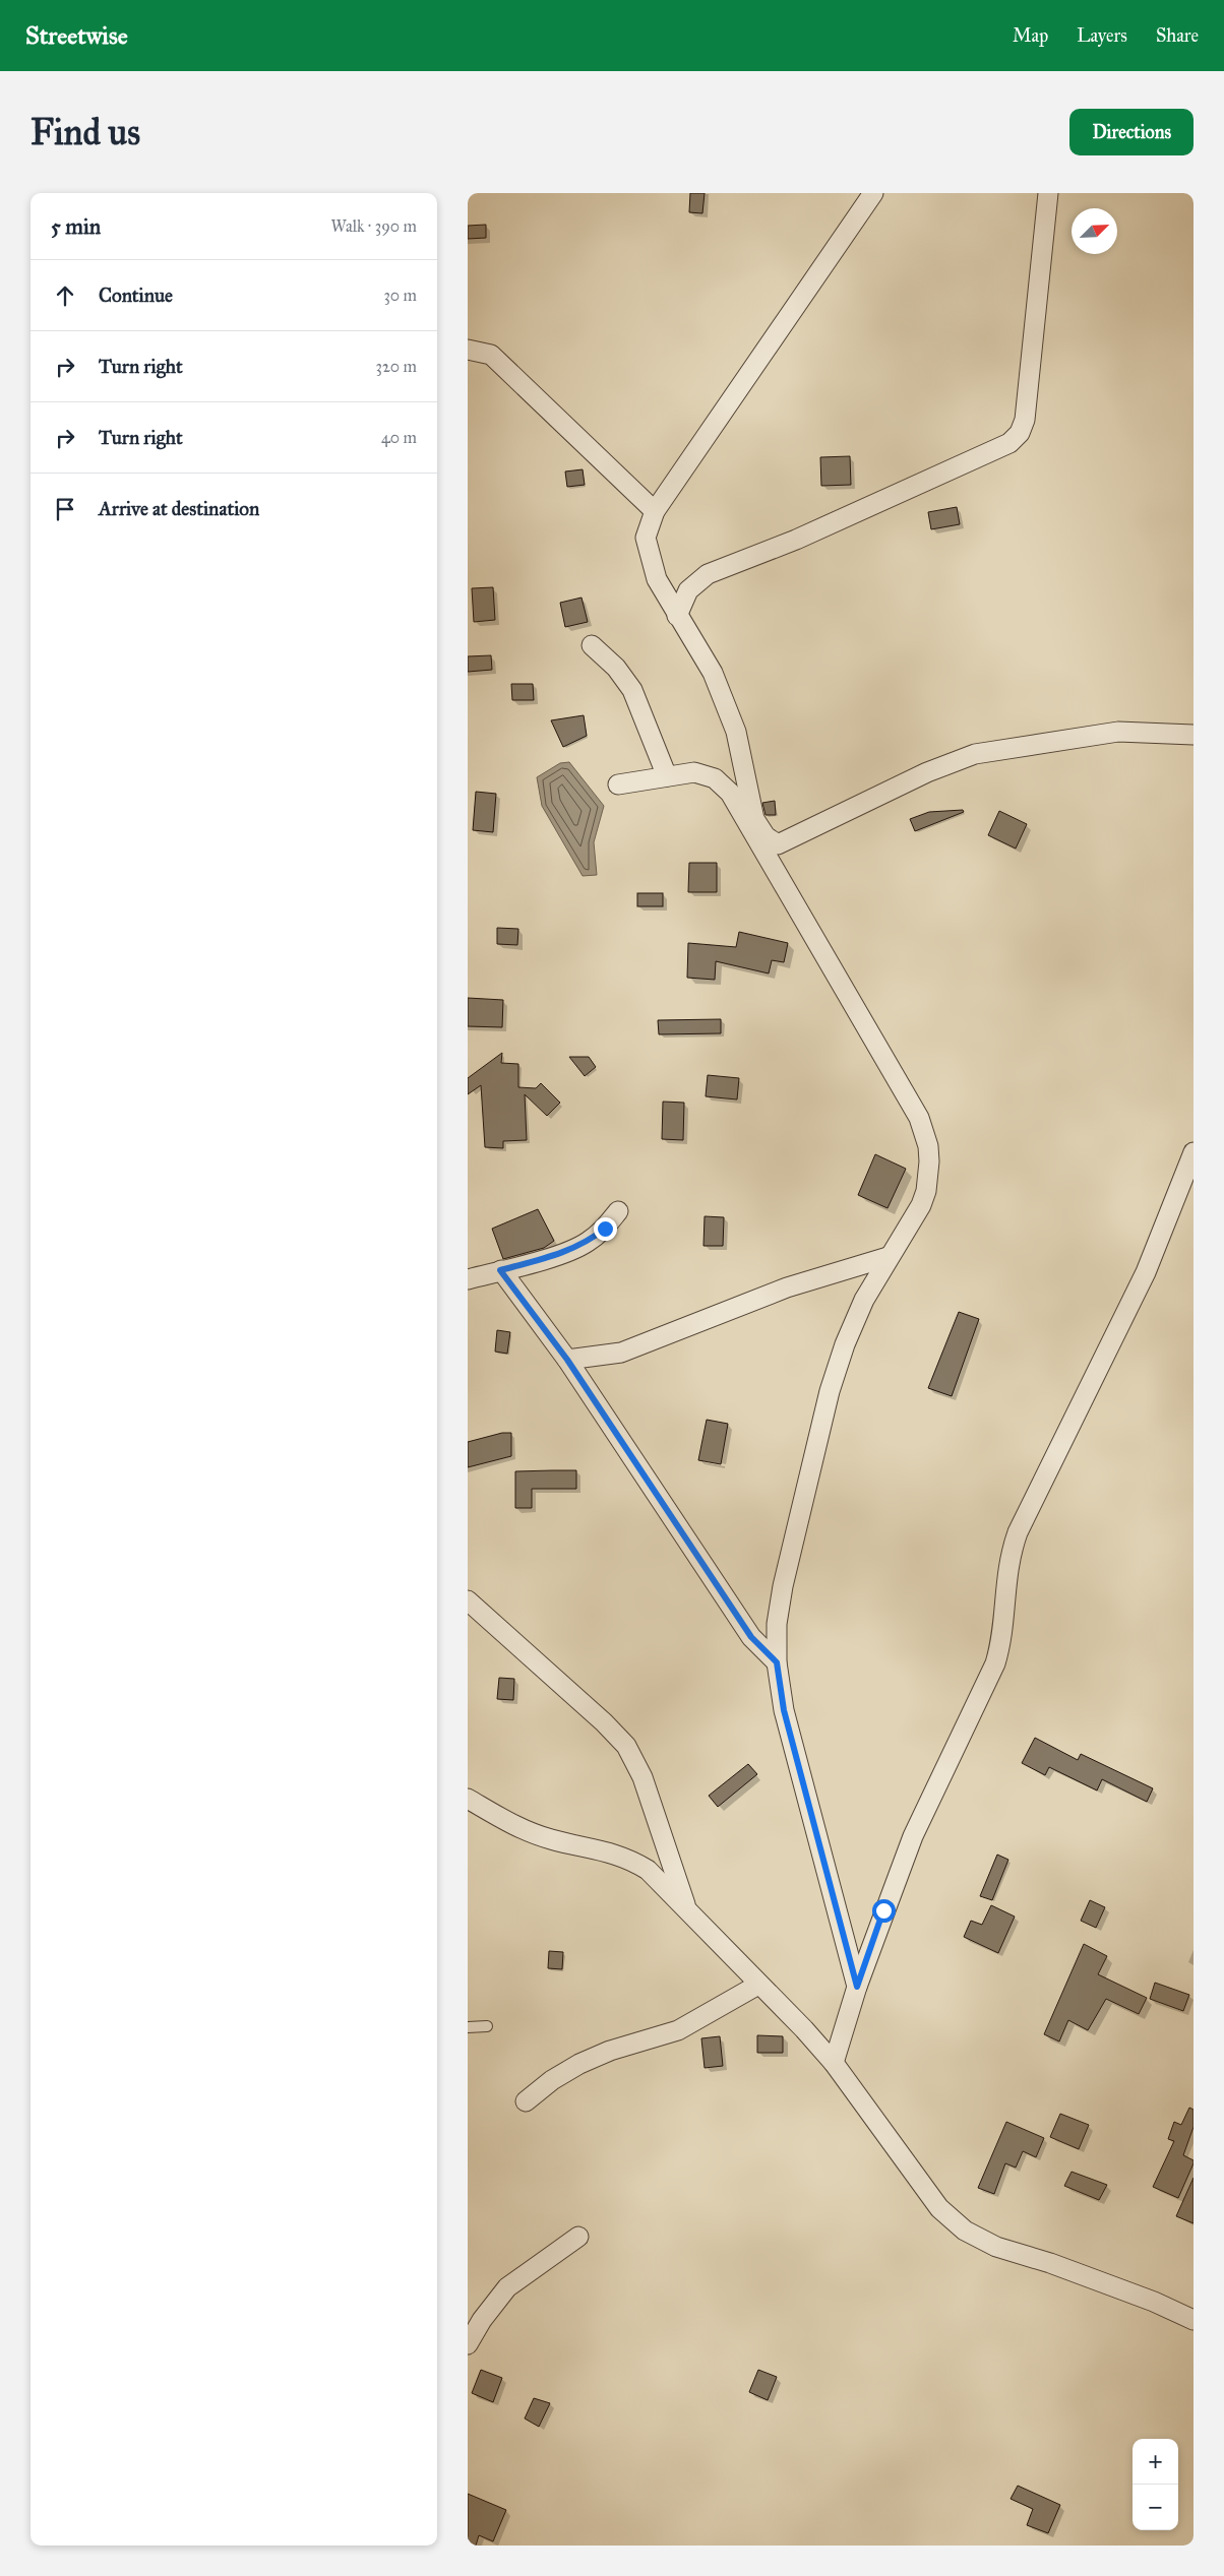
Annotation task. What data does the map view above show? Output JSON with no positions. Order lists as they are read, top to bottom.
{
  "north": "top right",
  "page": {
    "header": "Streetwise",
    "nav": ["Map", "Layers", "Share"],
    "buttons": "Directions",
    "title": "Find us",
    "heading": ["5 min", "Walk · 390 m"],
    "list": [
      ["Continue", "30 m"],
      ["Turn right", "320 m"],
      ["Turn right", "40 m"],
      "Arrive at destination"
    ],
    "map_buttons": ["+", "−"]
  }
}
